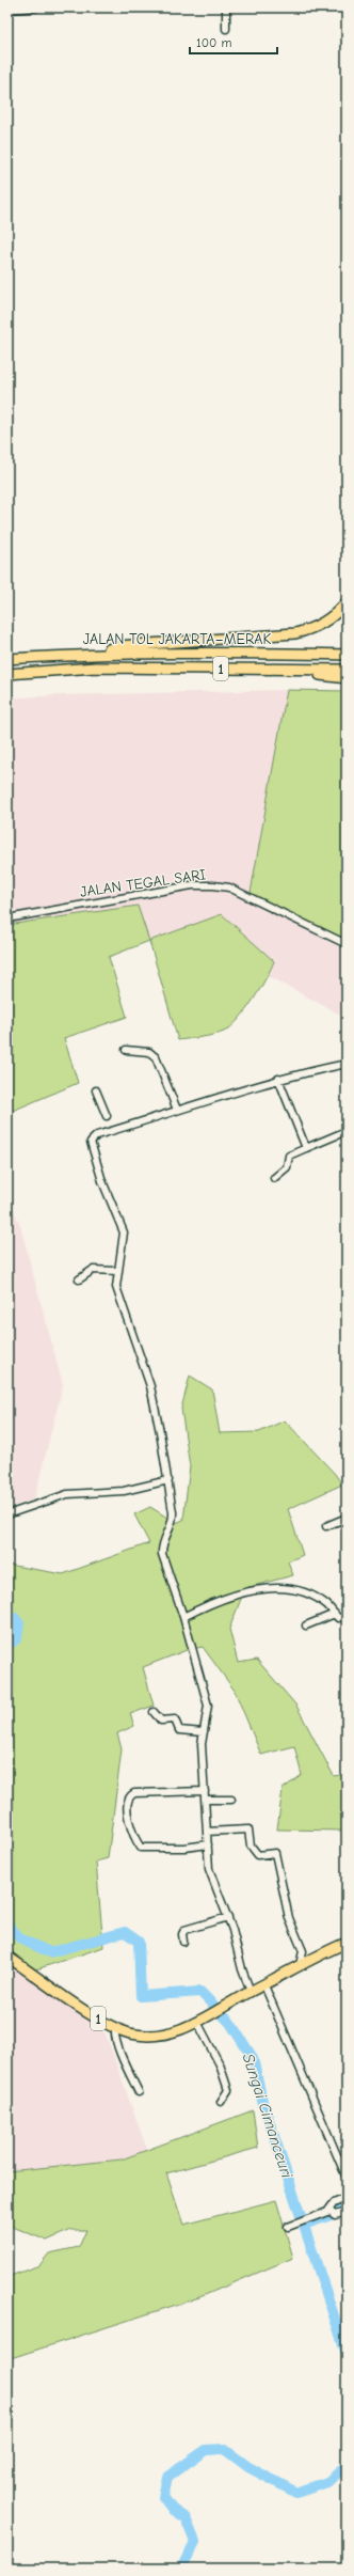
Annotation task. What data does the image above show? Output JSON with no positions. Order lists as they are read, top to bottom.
{
  "streets": {
    "highway": ["JALAN TOL JAKARTA–MERAK", "1"],
    "street": ["JALAN TEGAL SARI"]
  },
  "water": ["Sungai Cimanceuri"],
  "scale_bar": "100 m"
}
